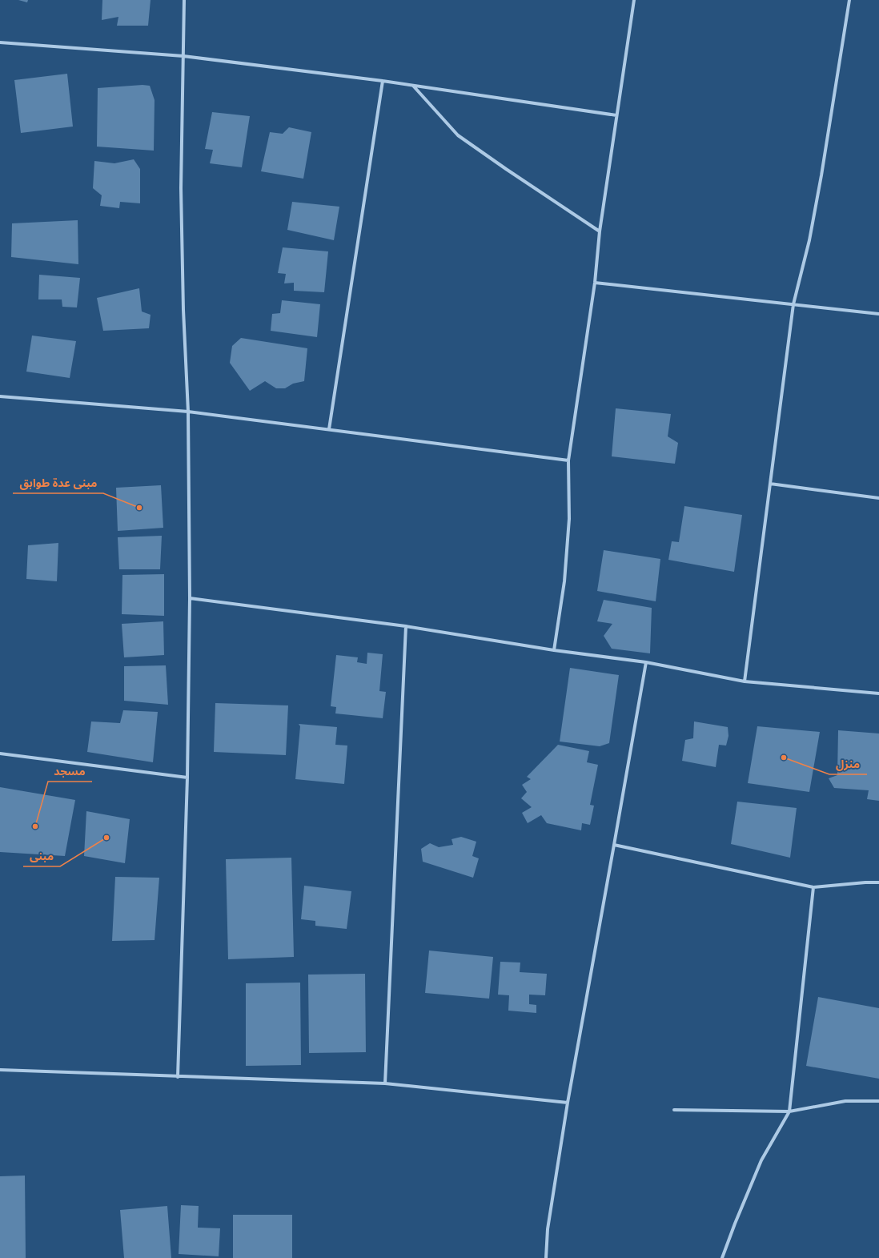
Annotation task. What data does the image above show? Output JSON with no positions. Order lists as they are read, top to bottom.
{
  "places": [
    "مبنى عدة طوابق",
    "منزل",
    "مسجد",
    "مبنى"
  ]
}
